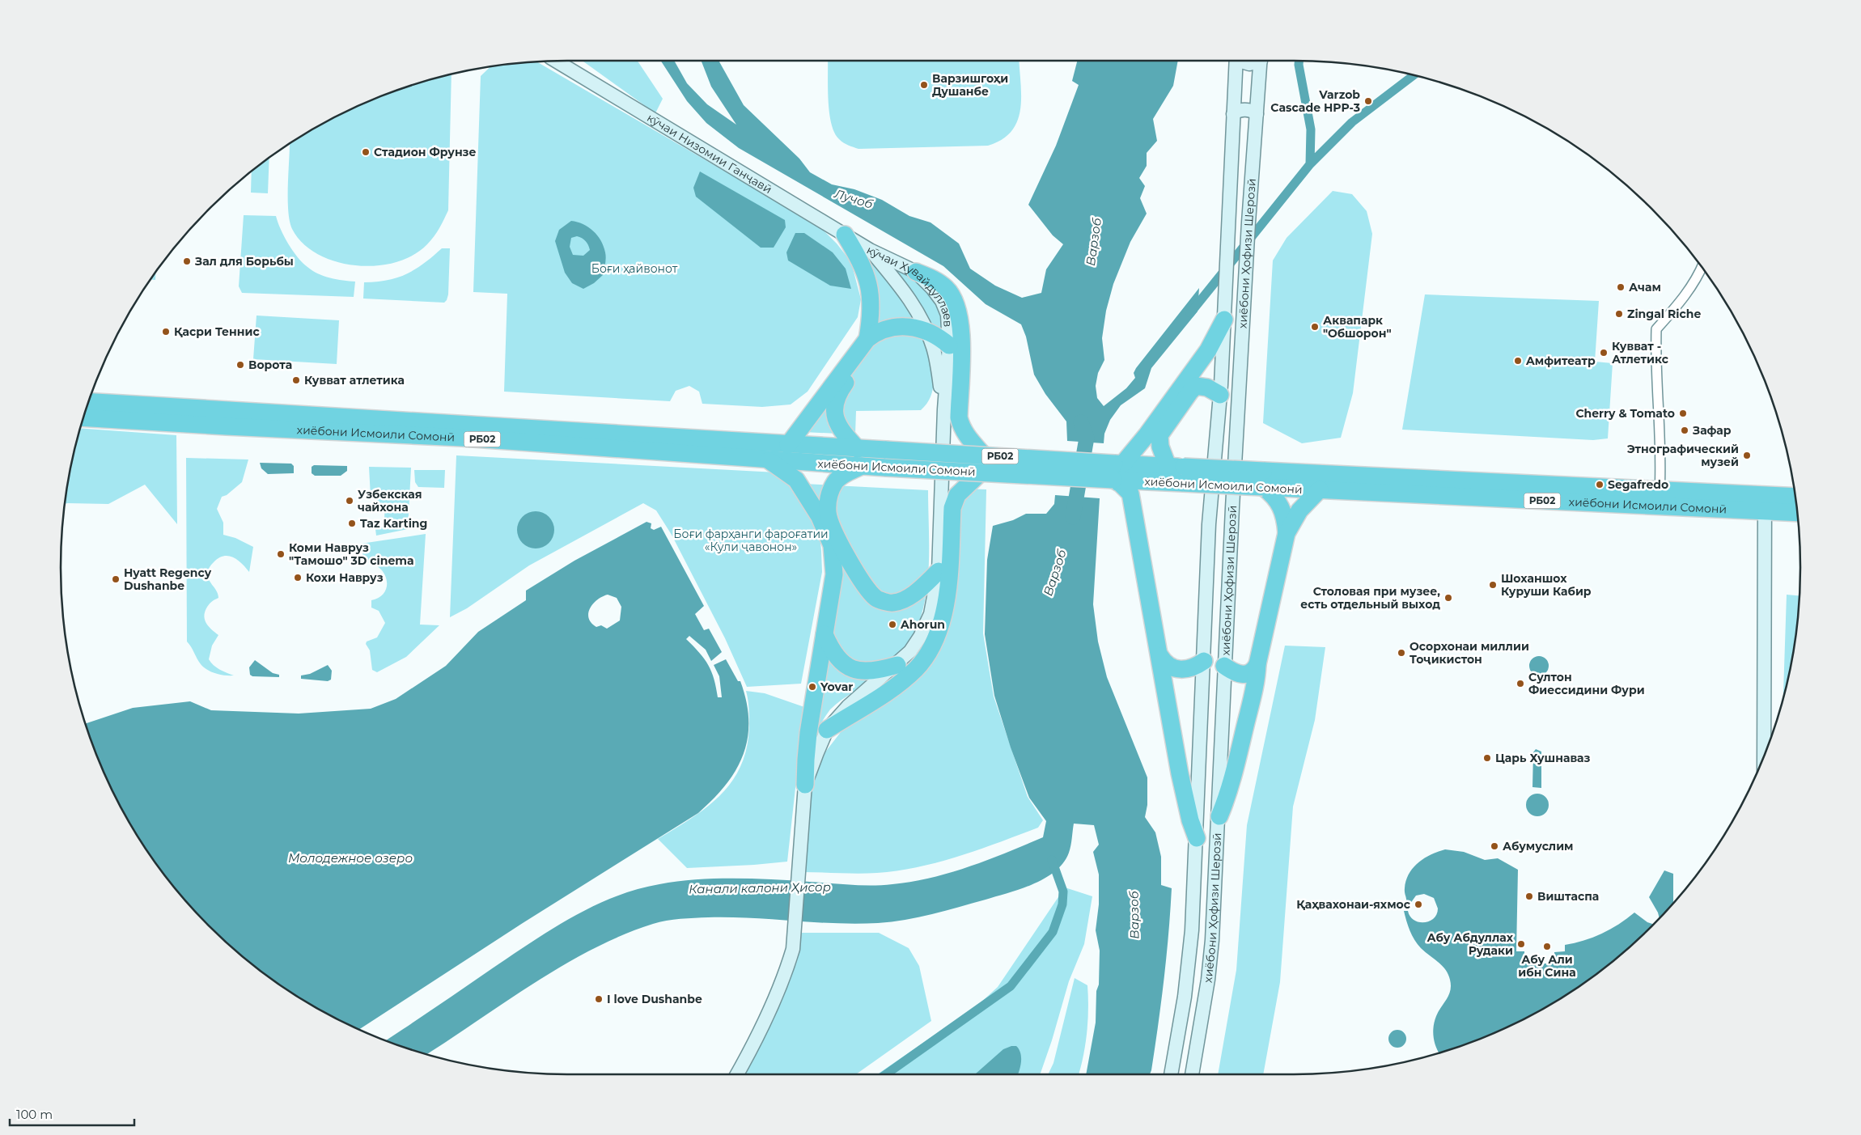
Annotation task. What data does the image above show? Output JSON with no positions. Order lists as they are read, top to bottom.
{
  "streets": {
    "highway": ["хиёбони Исмоили Сомонӣ", "РБ02"],
    "main road": ["кӯчаи Низомии Ганҷавӣ", "хиёбони Ҳофизи Шерозӣ", "кӯчаи Хувайдуллаев"]
  },
  "crossings": [
    ["кӯчаи Низомии Ганҷавӣ", "кӯчаи Хувайдуллаев"]
  ],
  "water": [
    "Лучоб",
    "Варзоб",
    "Молодежное озеро",
    "Канали калони Ҳисор"
  ],
  "parks": ["Боғи ҳайвонот", "Боғи фарҳанги фароғатии «Кули ҷавонон»"],
  "places": [
    "Варзишгоҳи Душанбе",
    "Varzob Cascade HPP-3",
    "Стадион Фрунзе",
    "Зал для Борьбы",
    "Ачам",
    "Zingal Riche",
    "Аквапарк \"Обшорон\"",
    "Қасри Теннис",
    "Кувват - Атлетикс",
    "Aмфитеатр",
    "Ворота",
    "Кувват атлетика",
    "Cherry & Tomato",
    "Зафар",
    "Этнографический музей",
    "Segafredo",
    "Узбекская чайхона",
    "Taz Karting",
    "Коми Навруз \"Тамошо\" 3D cinema",
    "Кохи Навруз",
    "Hyatt Regency Dushanbe",
    "Шоханшох Куруши Кабир",
    "Столовая при музее, есть отдельный выход",
    "Ahorun",
    "Осорхонаи миллии Тоҷикистон",
    "Султон Фиессидини Фури",
    "Yovar",
    "Царь Хушнаваз",
    "Абумуслим",
    "Виштаспа",
    "Қаҳвахонаи-яхмос",
    "Абу Абдуллах Рудаки",
    "Абу Али ибн Сина",
    "I love Dushanbe"
  ],
  "scale_bar": "100 m"
}
